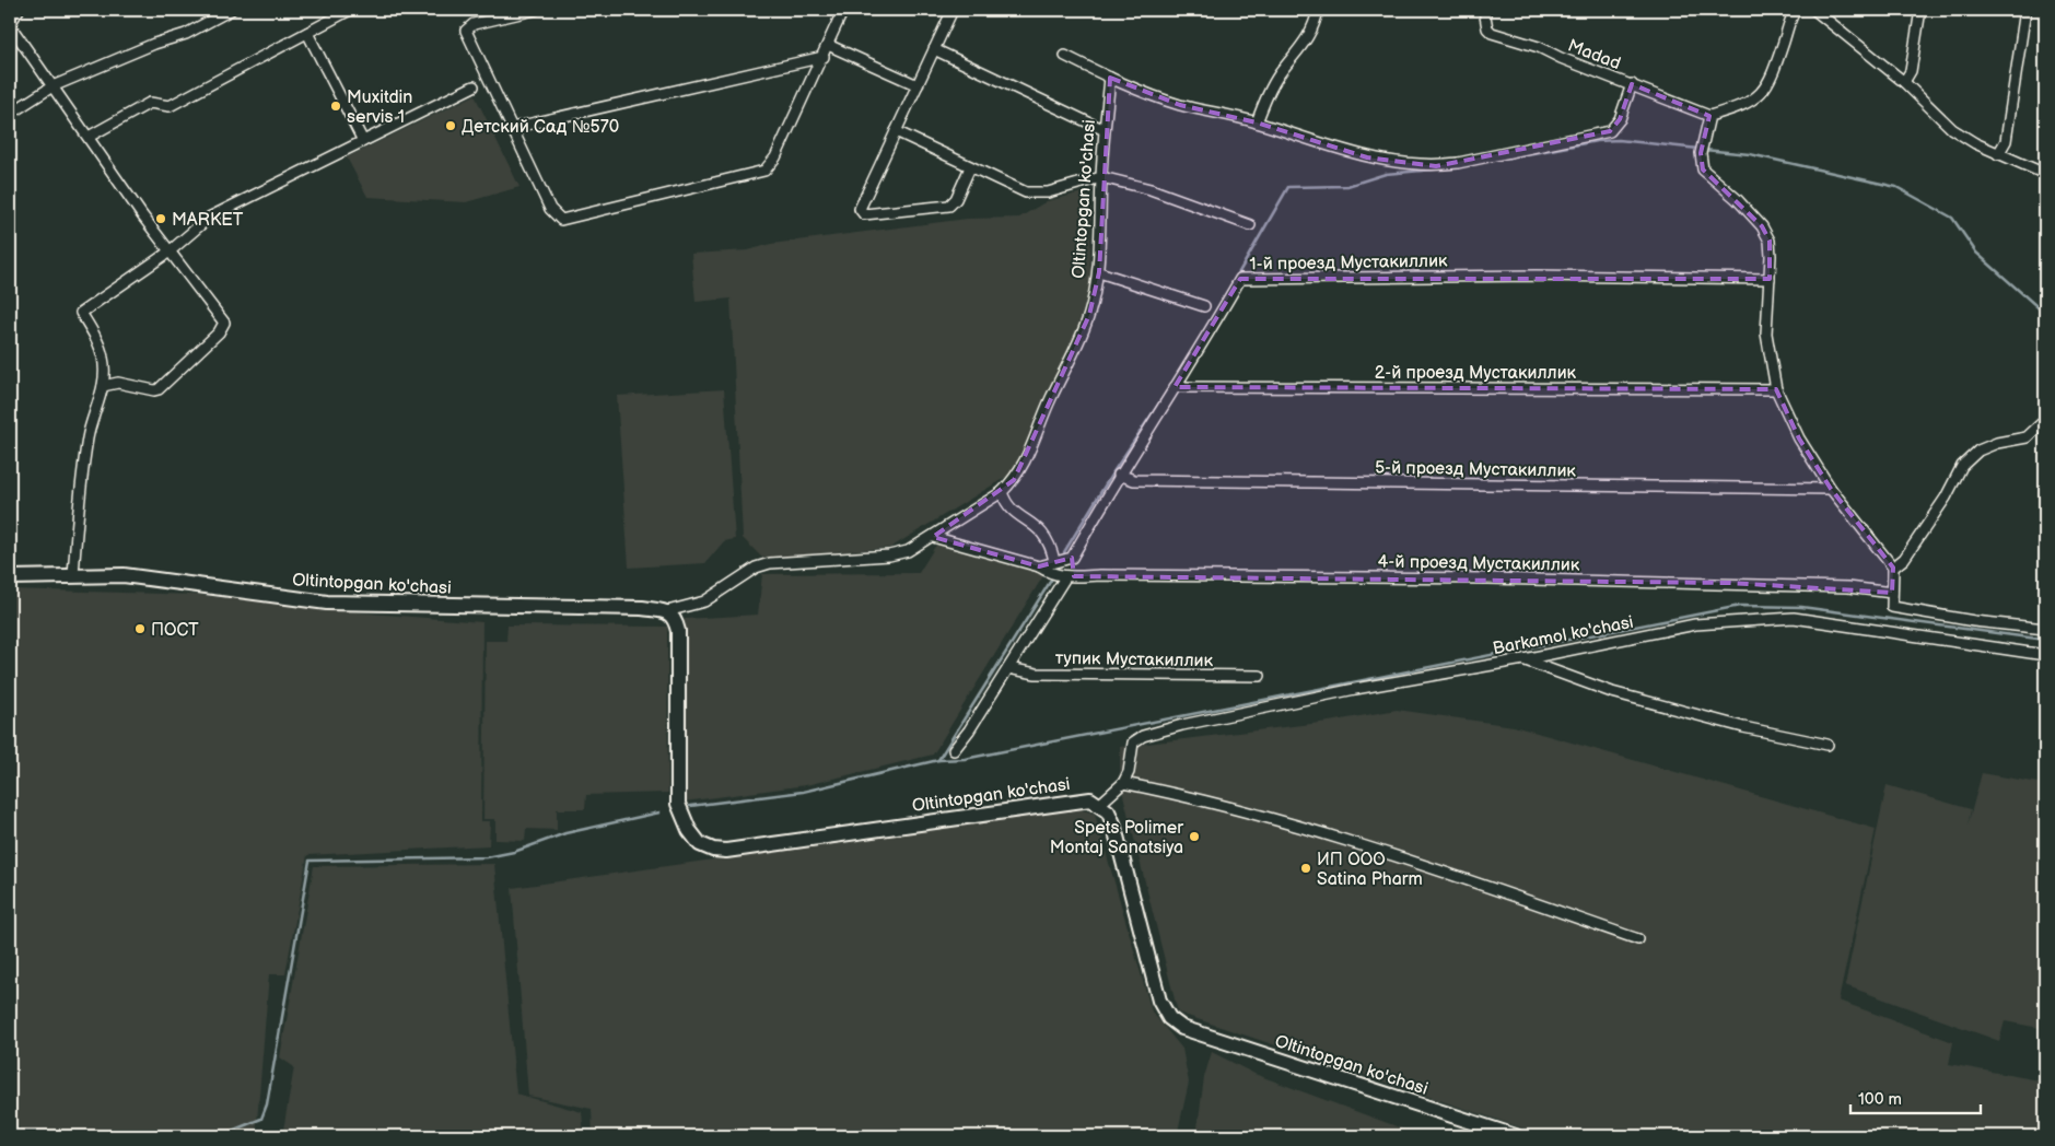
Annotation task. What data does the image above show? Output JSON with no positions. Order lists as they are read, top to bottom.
{
  "streets": {
    "street": [
      "Madad",
      "Oltintopgan ko'chasi",
      "1-й проезд Мустакиллик",
      "2-й проезд Мустакиллик",
      "5-й проезд Мустакиллик",
      "4-й проезд Мустакиллик",
      "Barkamol ko'chasi",
      "тупик Мустакиллик"
    ]
  },
  "crossings": [
    ["1-й проезд Мустакиллик", "2-й проезд Мустакиллик"],
    ["1-й проезд Мустакиллик", "5-й проезд Мустакиллик"]
  ],
  "places": [
    "Muxitdin servis 1",
    "Детский Сад №570",
    "MARKET",
    "ПОСТ",
    "Spets Polimer Montaj Sanatsiya",
    "ИП ООО Satina Pharm"
  ],
  "scale_bar": "100 m"
}
